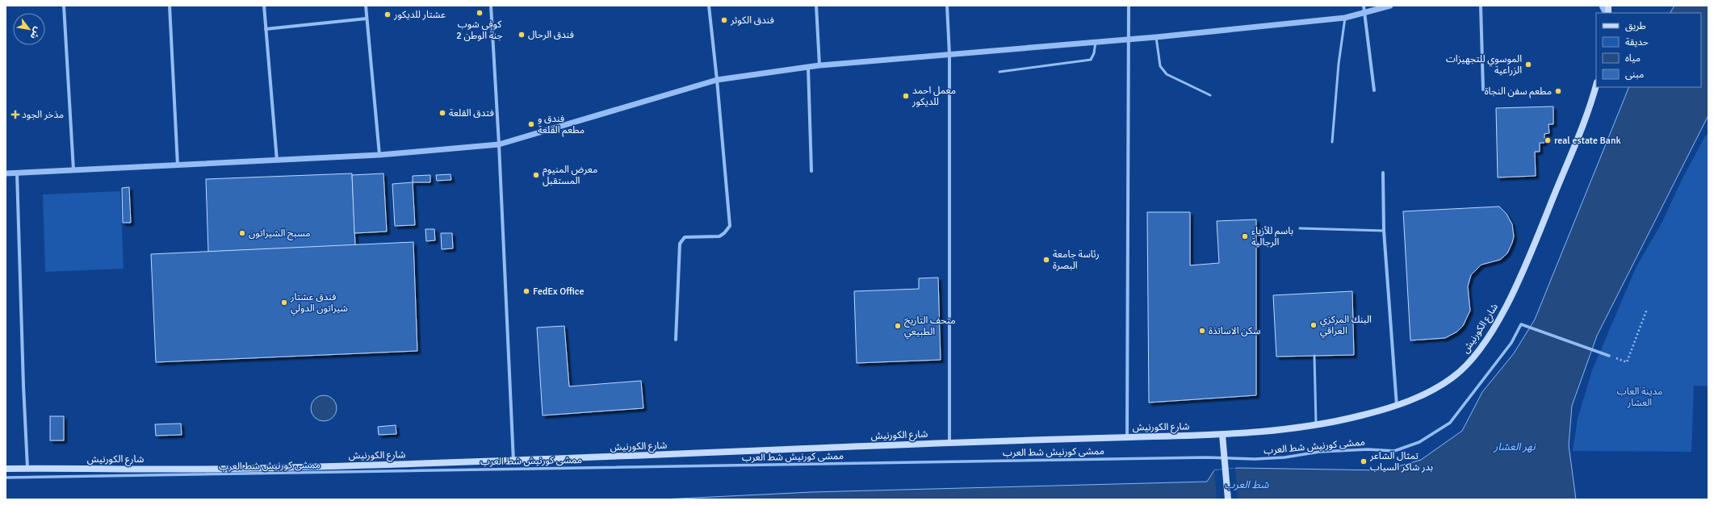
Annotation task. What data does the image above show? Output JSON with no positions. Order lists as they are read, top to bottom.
{
  "streets": {
    "main road": ["شارع الكورنيش"],
    "street": ["ممشى كورنيش شط العرب"]
  },
  "water": ["نهر العشار", "شط العرب"],
  "parks": ["مدينة العاب العشار"],
  "places": {
    "other": [
      "كوفي شوب جنة الوطن 2",
      "عشتار للديكور",
      "فندق الكوثر",
      "فندق الرحال",
      "الموسوي للتجهيزات الزراعية",
      "مطعم سفن النجاة",
      "معمل احمد للديكور",
      "فتدق القلعة",
      "فندق و مطعم القلعة",
      "real estate Bank",
      "معرض المنيوم المستقبل",
      "مسبح الشيراتون",
      "باسم للأزياء الرجالية",
      "رئاسة جامعة البصرة",
      "FedEx Office",
      "فندق عشتار شيراتون الدولي",
      "البنك المركزي العراقي",
      "متحف التاريخ الطبيعي",
      "سكن الاساتذة",
      "تمثال الشاعر بدر شاكر السياب"
    ],
    "health": ["مذخر الجود"]
  },
  "legend": [
    "طريق",
    "حديقة",
    "مياه",
    "مبنى"
  ],
  "north": "bottom right"
}
